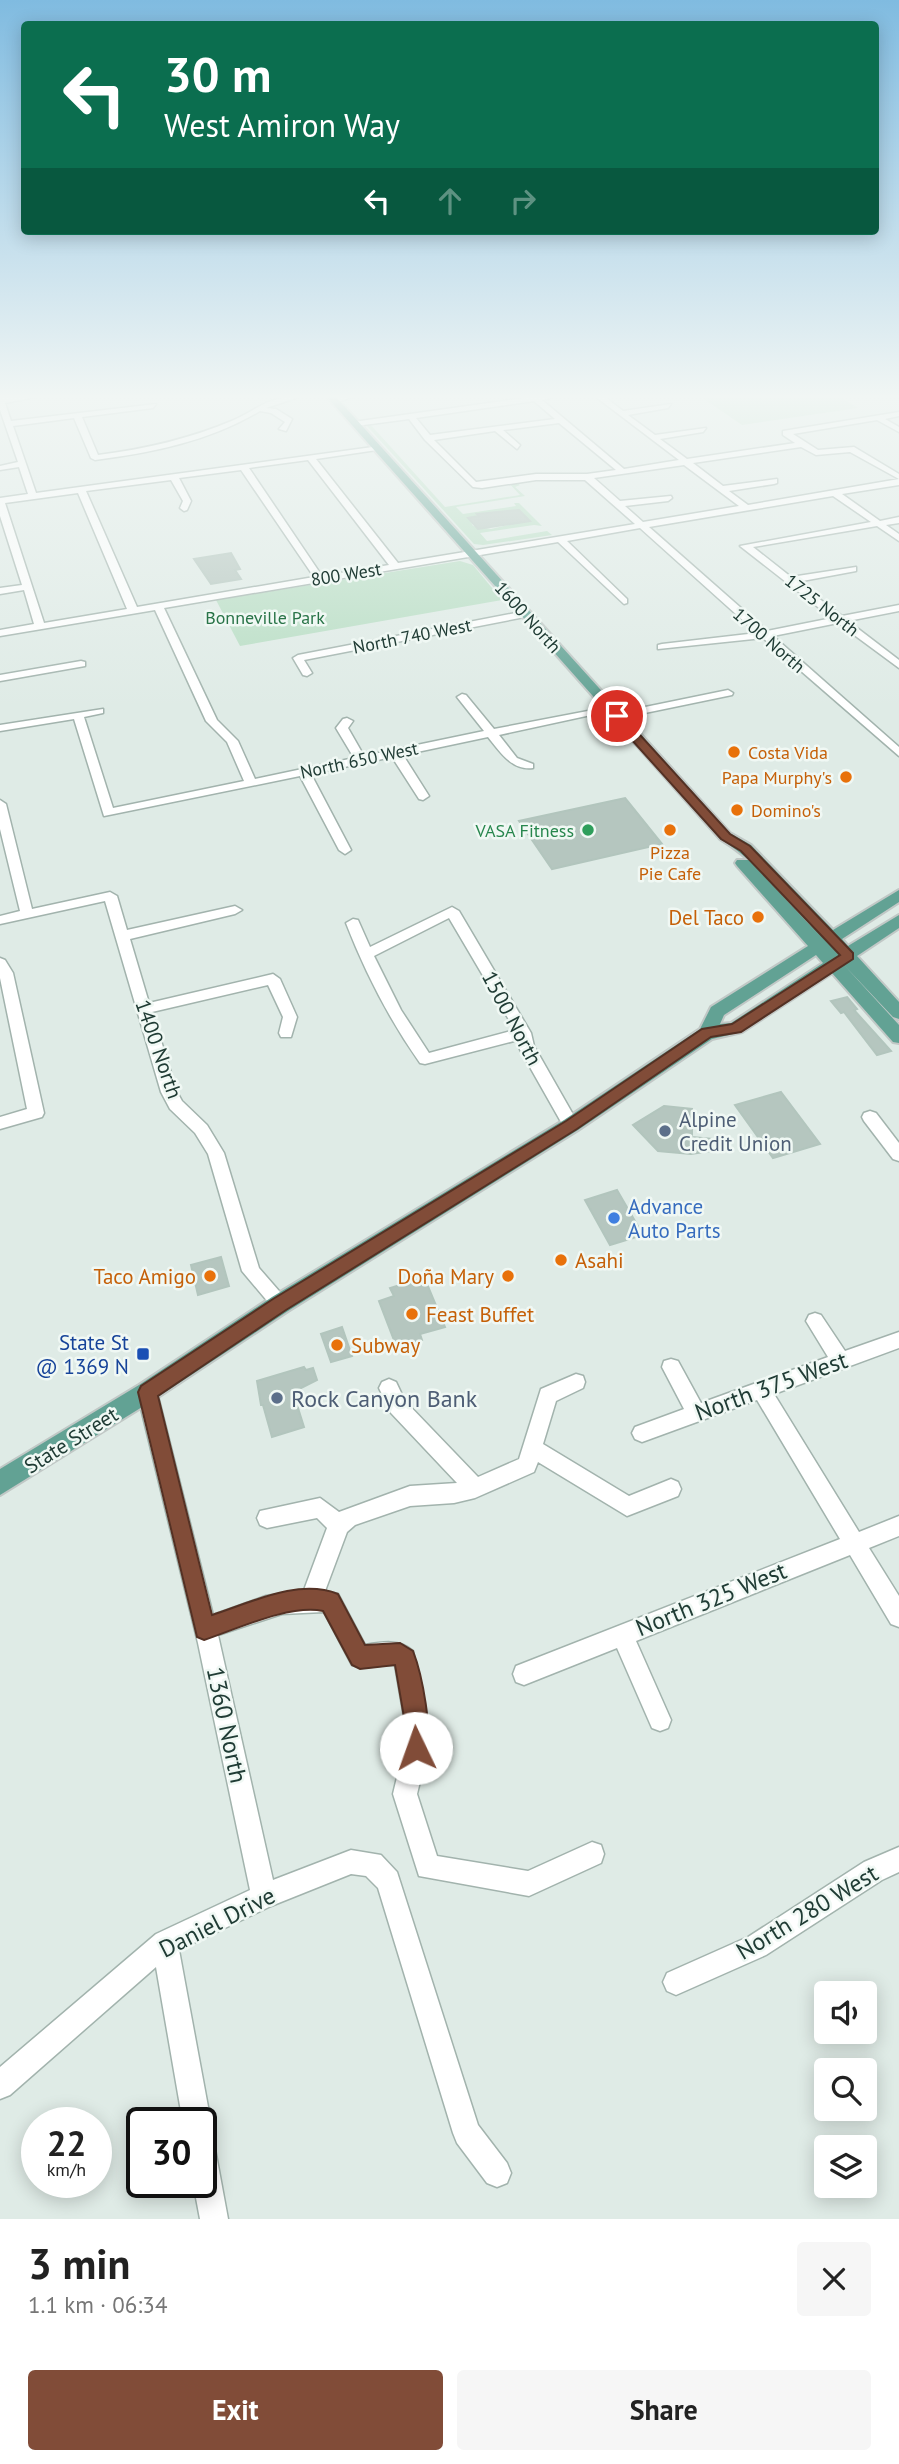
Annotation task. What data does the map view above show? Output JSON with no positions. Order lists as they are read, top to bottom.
{
  "streets": {
    "main road": ["1600 North", "State Street"],
    "street": [
      "800 West",
      "1725 North",
      "North 740 West",
      "1700 North",
      "North 650 West",
      "1500 North",
      "1400 North",
      "North 375 West",
      "North 325 West",
      "1360 North",
      "North 280 West",
      "Daniel Drive"
    ]
  },
  "crossings": [
    ["800 West", "1600 North"],
    ["800 West", "1700 North"],
    ["1600 North", "North 740 West"],
    ["1600 North", "North 650 West"],
    ["1600 North", "State Street"],
    ["1500 North", "State Street"],
    ["1400 North", "State Street"],
    ["State Street", "1360 North"],
    ["1360 North", "Daniel Drive"]
  ],
  "parks": ["Bonneville Park"],
  "places": {
    "other": [
      "Costa Vida",
      "Papa Murphy's",
      "Domino's",
      "VASA Fitness",
      "Pizza Pie Cafe",
      "Del Taco",
      "Alpine Credit Union",
      "Advance Auto Parts",
      "Asahi",
      "Taco Amigo",
      "Doña Mary",
      "Feast Buffet",
      "Subway",
      "Rock Canyon Bank"
    ],
    "transit": ["State St @ 1369 N"]
  },
  "page": {
    "turn": ["30 m", "West Amiron Way"],
    "speed": "22 km/h",
    "limit": "30",
    "heading": ["3 min", "1.1 km · 06:34"],
    "buttons": ["Exit", "Share"]
  }
}
